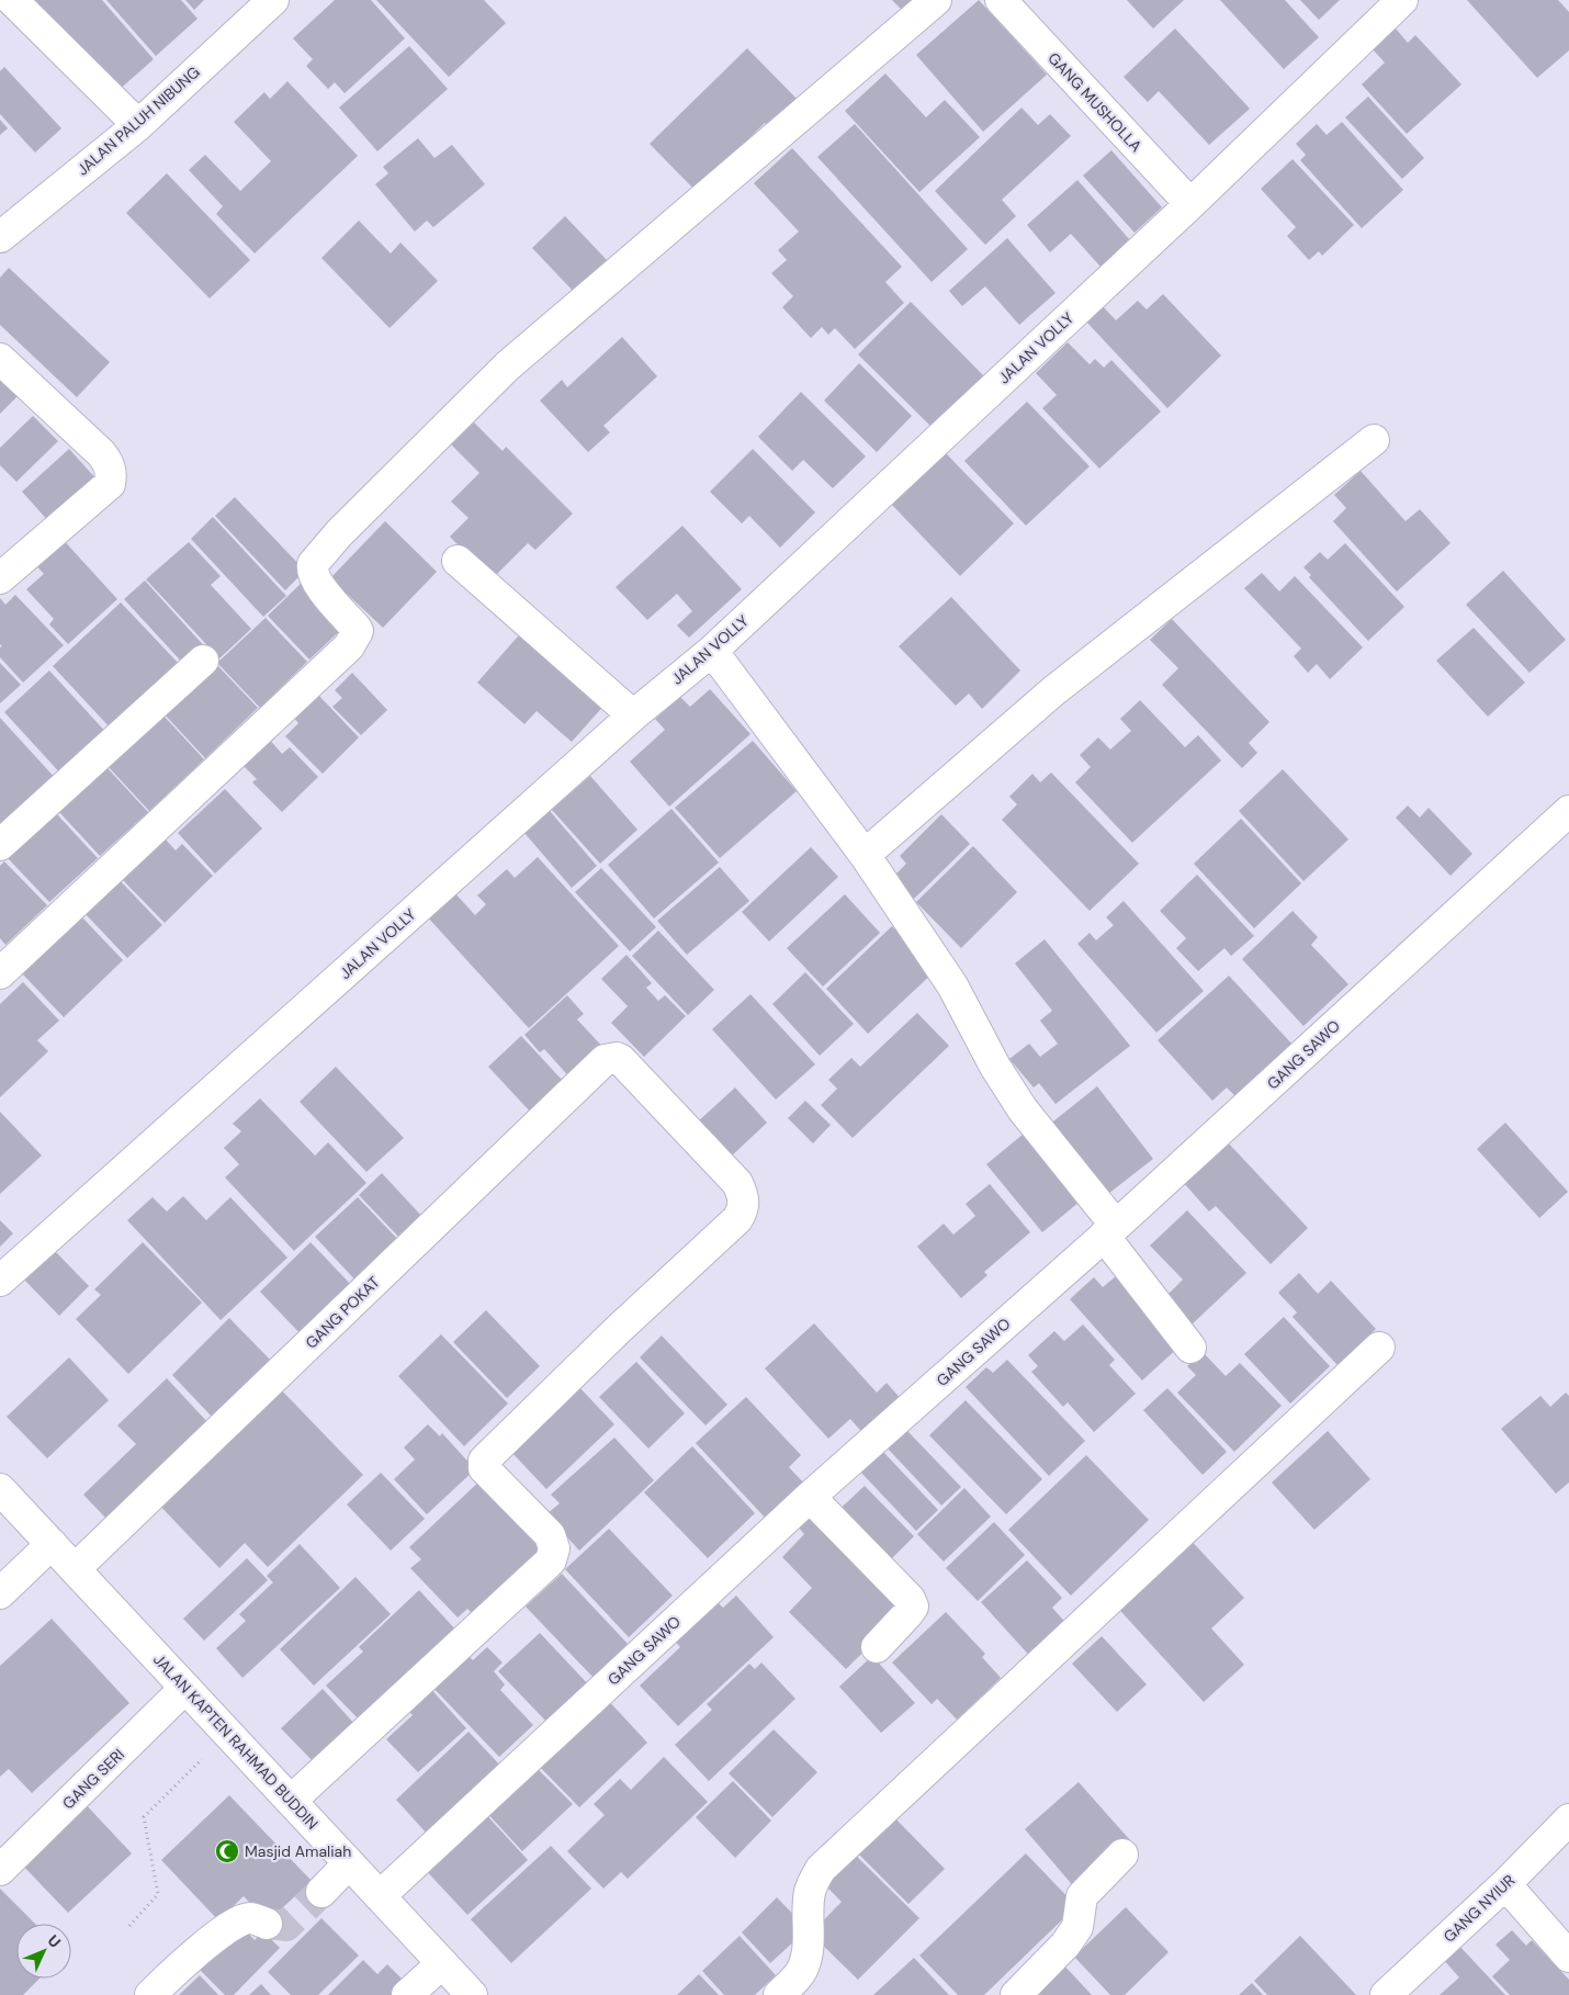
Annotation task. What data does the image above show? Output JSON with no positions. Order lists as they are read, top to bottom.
{
  "streets": {
    "street": [
      "GANG MUSHOLLA",
      "JALAN PALUH NIBUNG",
      "JALAN VOLLY",
      "GANG SAWO",
      "GANG POKAT",
      "JALAN KAPTEN RAHMAD BUDDIN",
      "GANG SERI",
      "GANG NYIUR"
    ]
  },
  "crossings": [
    ["GANG MUSHOLLA", "JALAN VOLLY"],
    ["GANG SAWO", "JALAN KAPTEN RAHMAD BUDDIN"],
    ["GANG POKAT", "JALAN KAPTEN RAHMAD BUDDIN"],
    ["JALAN KAPTEN RAHMAD BUDDIN", "GANG SERI"]
  ],
  "places": {
    "mosque": ["Masjid Amaliah"]
  },
  "north": "top right"
}
